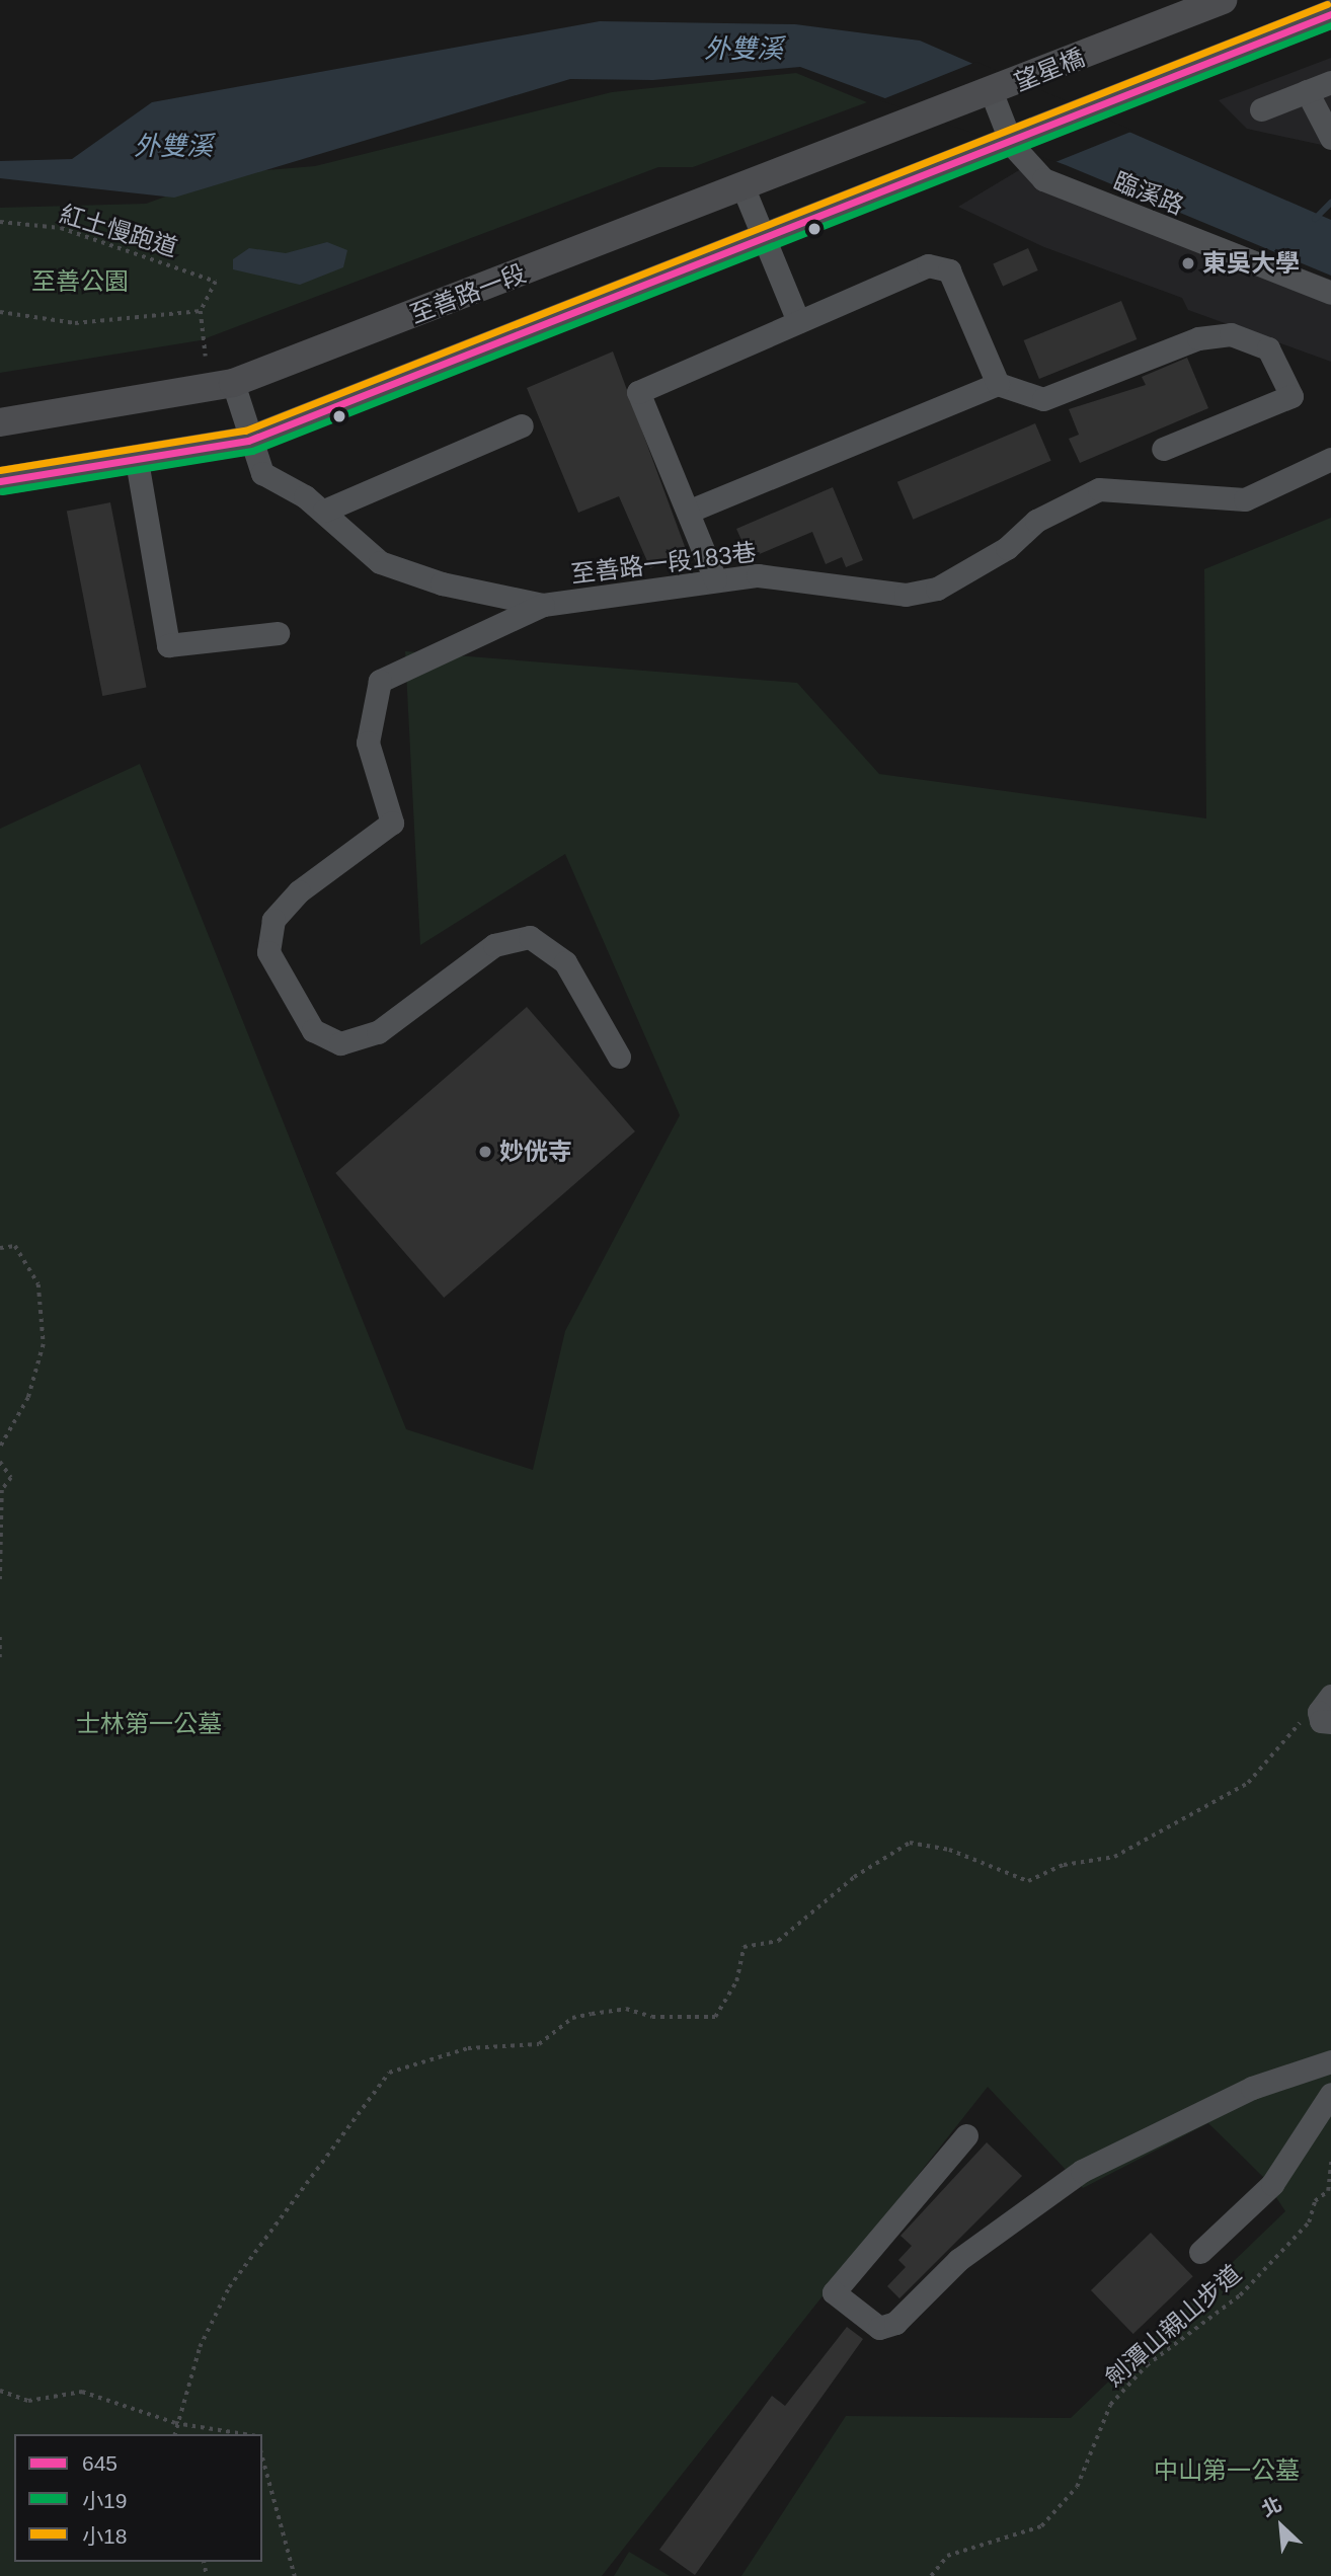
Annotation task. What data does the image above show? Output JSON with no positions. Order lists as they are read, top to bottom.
{
  "streets": {
    "main road": ["望星橋", "至善路一段"],
    "street": ["臨溪路", "至善路一段183巷"],
    "path": ["紅土慢跑道", "劍潭山親山步道"]
  },
  "crossings": [
    ["望星橋", "臨溪路"],
    ["望星橋", "至善路一段"],
    ["至善路一段", "至善路一段183巷"]
  ],
  "water": ["外雙溪"],
  "parks": ["至善公園", "士林第一公墓", "中山第一公墓"],
  "places": ["東吳大學", "妙侊寺"],
  "lines": ["transit line 小18", "transit line 645", "transit line 小19"],
  "legend": ["645", "小19", "小18"],
  "north": "top left"
}
